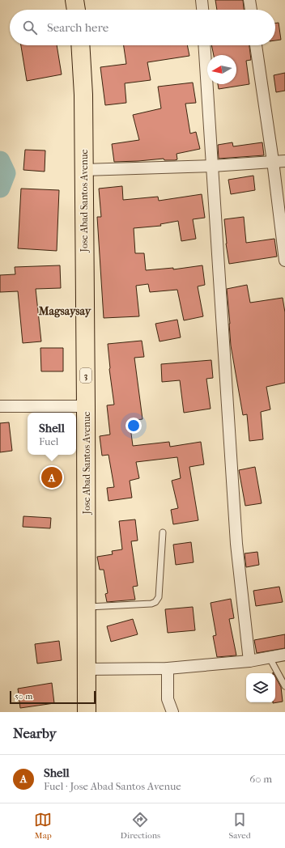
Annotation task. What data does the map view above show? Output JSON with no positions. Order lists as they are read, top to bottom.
{
  "streets": {
    "highway": ["Jose Abad Santos Avenue", "3"]
  },
  "districts": ["Magsaysay"],
  "scale_bar": "50 m",
  "north": "left",
  "page": {
    "search": "Search here",
    "popup": ["Shell", "Fuel"],
    "pins": "A",
    "scale": "50 m",
    "heading": "Nearby",
    "list": [
      {
        "mark": "A",
        "name": "Shell",
        "note": "Fuel · Jose Abad Santos Avenue",
        "value": "60 m"
      }
    ],
    "nav": ["Map", "Directions", "Saved"]
  }
}
